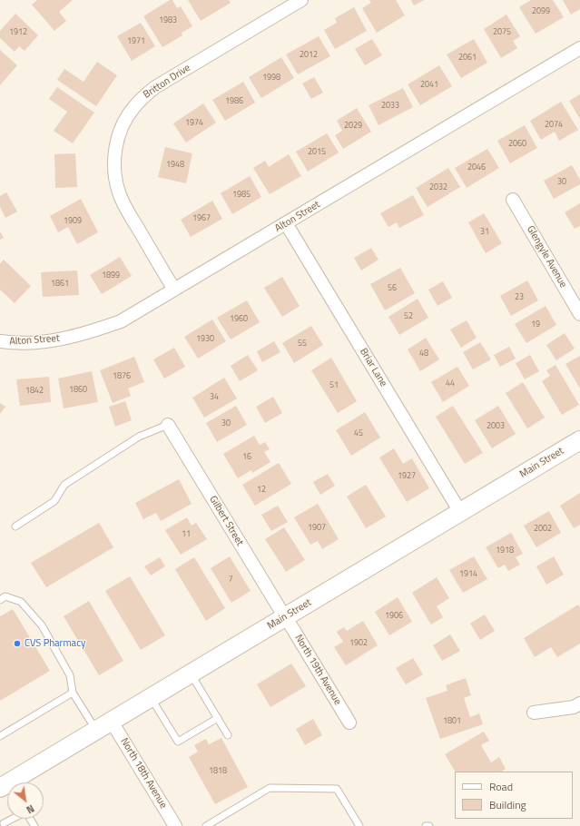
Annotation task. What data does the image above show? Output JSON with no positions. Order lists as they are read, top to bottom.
{
  "streets": {
    "street": [
      "Britton Drive",
      "Alton Street",
      "Glengyle Avenue",
      "Briar Lane",
      "Main Street",
      "Gilbert Street",
      "North 19th Avenue",
      "North 18th Avenue"
    ]
  },
  "crossings": [
    ["Britton Drive", "Alton Street"],
    ["Alton Street", "Briar Lane"],
    ["Briar Lane", "Main Street"],
    ["Main Street", "Gilbert Street"],
    ["Main Street", "North 19th Avenue"],
    ["Main Street", "North 18th Avenue"],
    ["Gilbert Street", "North 19th Avenue"]
  ],
  "places": ["CVS Pharmacy"],
  "house_numbers": [
    "2099",
    "1983",
    "1912",
    "2075",
    "1971",
    "2012",
    "2061",
    "1998",
    "2041",
    "1986",
    "2033",
    "1974",
    "2074",
    "2029",
    "2060",
    "2015",
    "1948",
    "2046",
    "30",
    "2032",
    "1985",
    "1967",
    "1909",
    "31",
    "1899",
    "1861",
    "56",
    "23",
    "52",
    "1960",
    "19",
    "1930",
    "55",
    "48",
    "1876",
    "44",
    "51",
    "1860",
    "1842",
    "34",
    "30",
    "2003",
    "45",
    "16",
    "1927",
    "12",
    "1907",
    "2002",
    "11",
    "1918",
    "1914",
    "7",
    "1906",
    "1902",
    "1801",
    "1818"
  ],
  "legend": ["Road", "Building"],
  "north": "bottom right"
}
